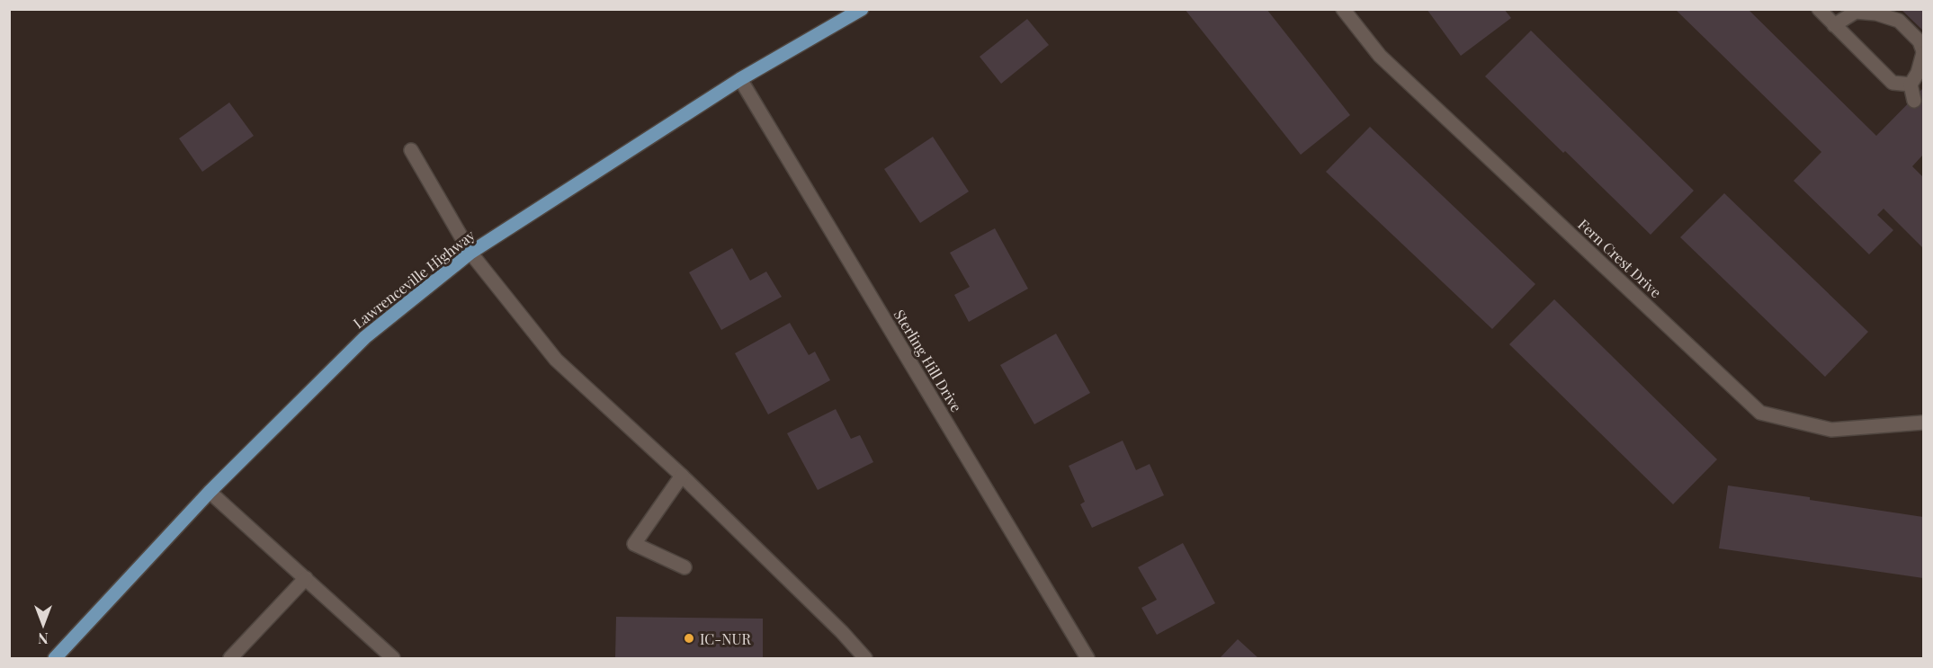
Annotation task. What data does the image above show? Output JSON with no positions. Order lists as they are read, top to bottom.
{
  "streets": {
    "main road": ["Lawrenceville Highway"],
    "street": ["Fern Crest Drive", "Sterling Hill Drive"]
  },
  "crossings": [
    ["Lawrenceville Highway", "Sterling Hill Drive"]
  ],
  "places": ["IC-NUR"],
  "north": "bottom"
}
